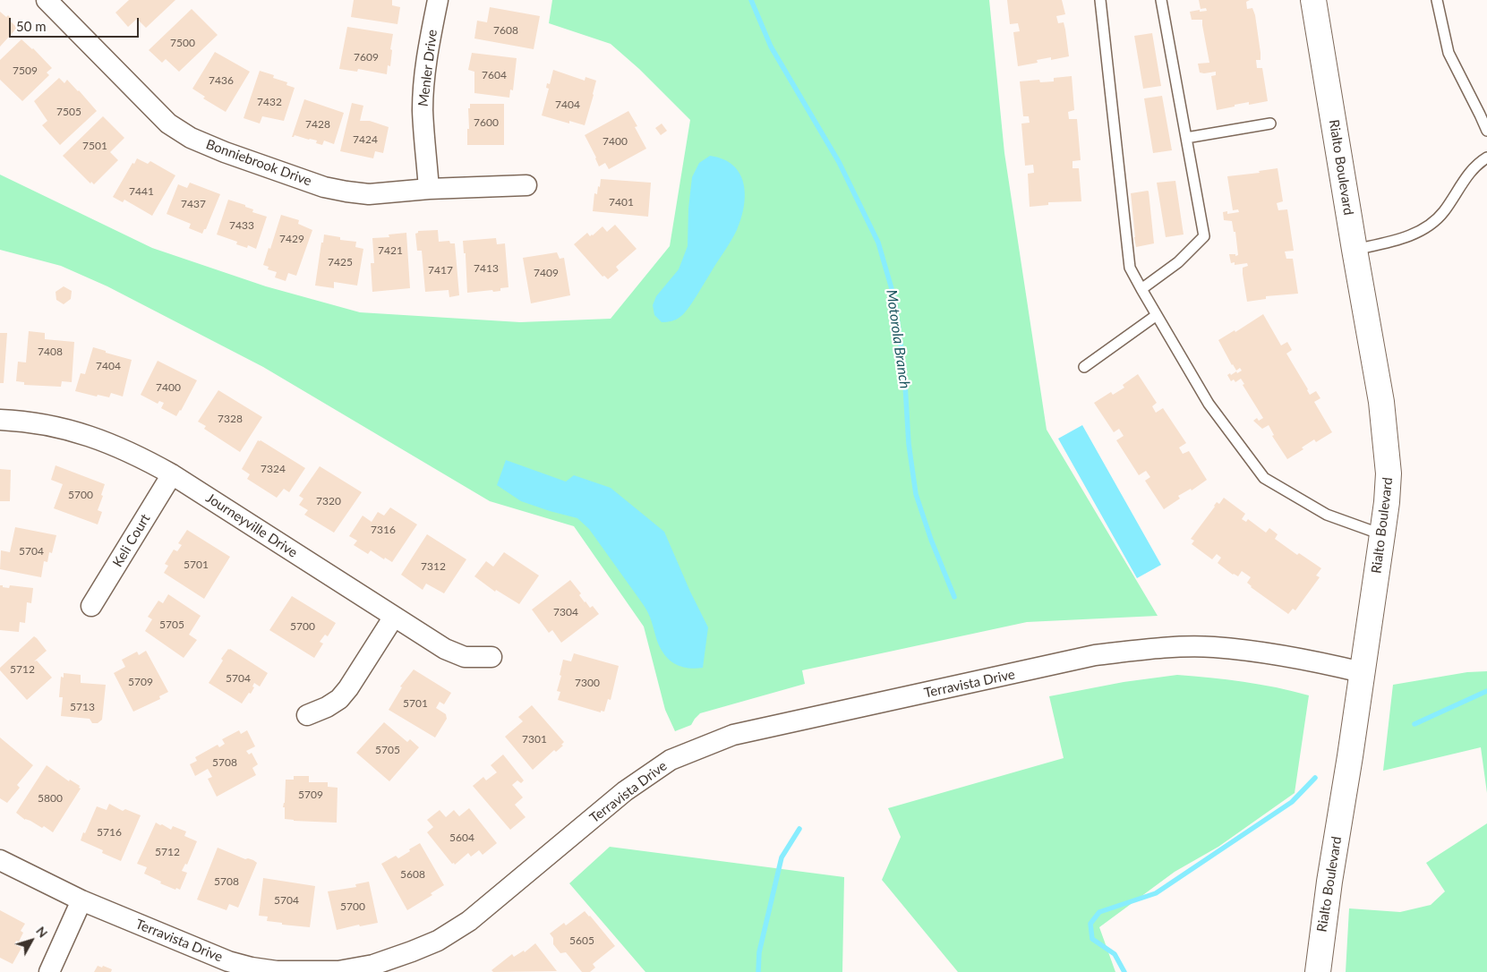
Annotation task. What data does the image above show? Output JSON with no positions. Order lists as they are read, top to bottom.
{
  "streets": {
    "street": [
      "Menler Drive",
      "Bonniebrook Drive",
      "Rialto Boulevard",
      "Journeyville Drive",
      "Keli Court",
      "Terravista Drive"
    ]
  },
  "crossings": [
    ["Menler Drive", "Bonniebrook Drive"],
    ["Rialto Boulevard", "Terravista Drive"],
    ["Journeyville Drive", "Keli Court"]
  ],
  "water": ["Motorola Branch"],
  "house_numbers": [
    "7608",
    "7500",
    "7609",
    "7509",
    "7604",
    "7436",
    "7432",
    "7404",
    "7505",
    "7600",
    "7428",
    "7424",
    "7400",
    "7501",
    "7441",
    "7401",
    "7437",
    "7433",
    "7429",
    "7421",
    "7425",
    "7413",
    "7417",
    "7409",
    "7408",
    "7404",
    "7400",
    "7328",
    "7324",
    "5700",
    "7320",
    "7316",
    "5704",
    "5701",
    "7312",
    "7304",
    "5705",
    "5700",
    "5712",
    "5704",
    "5709",
    "7300",
    "5701",
    "5713",
    "7301",
    "5705",
    "5708",
    "5709",
    "5800",
    "5716",
    "5604",
    "5712",
    "5608",
    "5708",
    "5704",
    "5700",
    "5605"
  ],
  "scale_bar": "50 m",
  "north": "top right"
}
